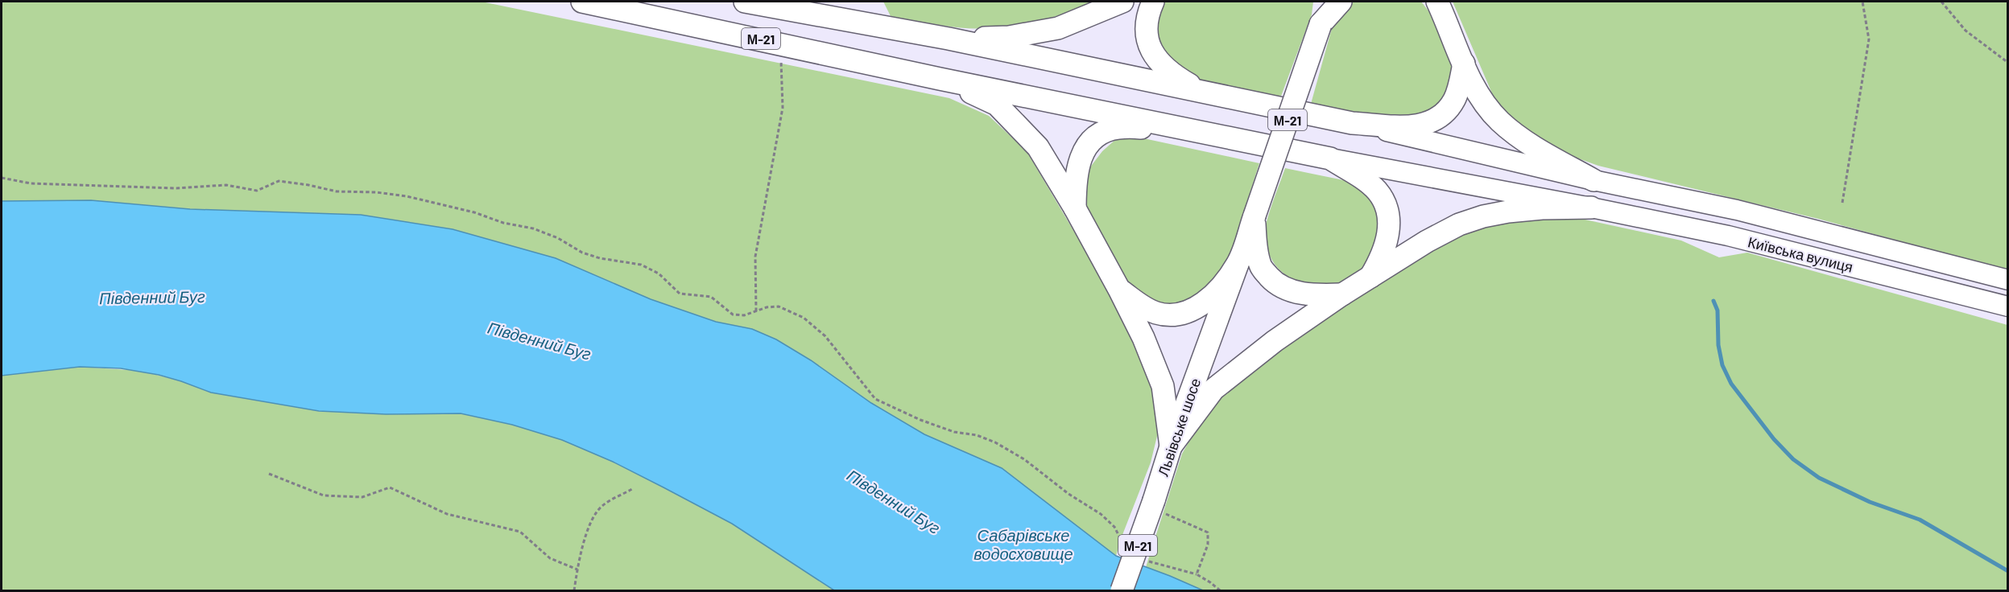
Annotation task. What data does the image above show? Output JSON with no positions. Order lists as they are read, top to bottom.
{
  "streets": {
    "highway": ["М-21", "Львівське шосе"],
    "main road": ["Київська вулиця"]
  },
  "crossings": [
    ["М-21", "Київська вулиця"],
    ["М-21", "Львівське шосе"]
  ],
  "water": ["Південний Буг", "Сабарівське водосховище"]
}
